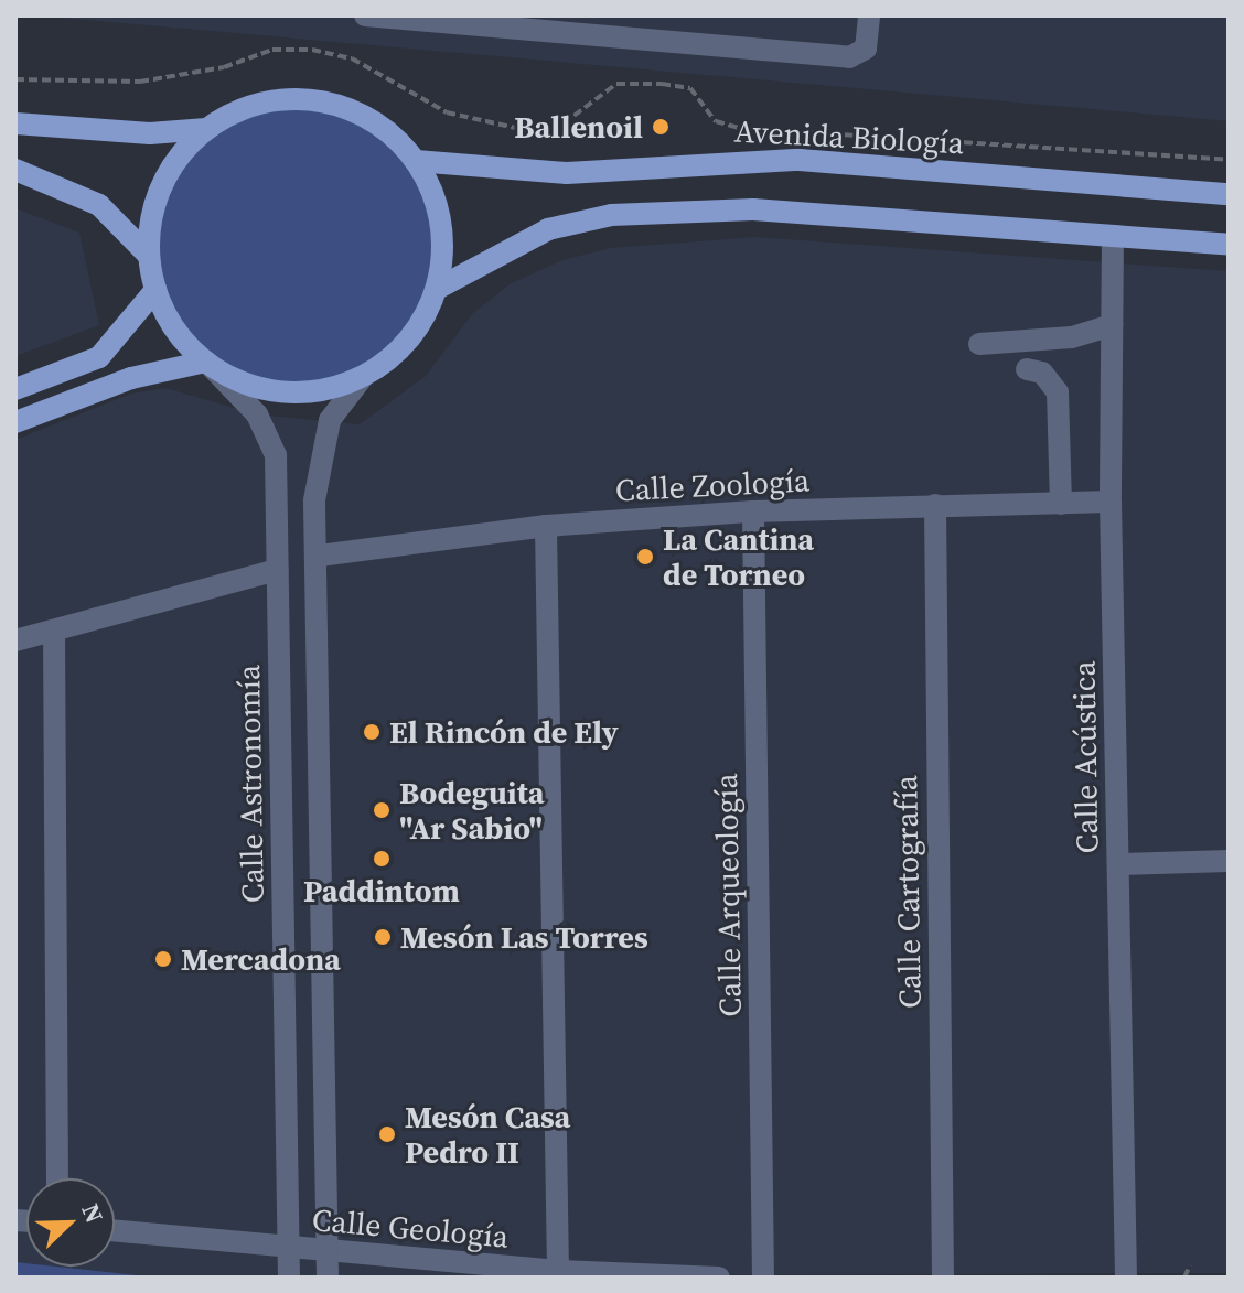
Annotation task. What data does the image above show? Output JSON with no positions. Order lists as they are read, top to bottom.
{
  "streets": {
    "main road": ["Avenida Biología"],
    "street": [
      "Calle Zoología",
      "Calle Acústica",
      "Calle Astronomía",
      "Calle Cartografía",
      "Calle Arqueología",
      "Calle Geología"
    ]
  },
  "crossings": [
    ["Avenida Biología", "Calle Astronomía"],
    ["Calle Zoología", "Calle Acústica"],
    ["Calle Zoología", "Calle Cartografía"],
    ["Calle Zoología", "Calle Arqueología"],
    ["Calle Astronomía", "Calle Geología"]
  ],
  "places": [
    "Ballenoil",
    "La Cantina de Torneo",
    "El Rincón de Ely",
    "Bodeguita \"Ar Sabio\"",
    "Paddintom",
    "Mesón Las Torres",
    "Mercadona",
    "Mesón Casa Pedro II"
  ],
  "north": "top right"
}
